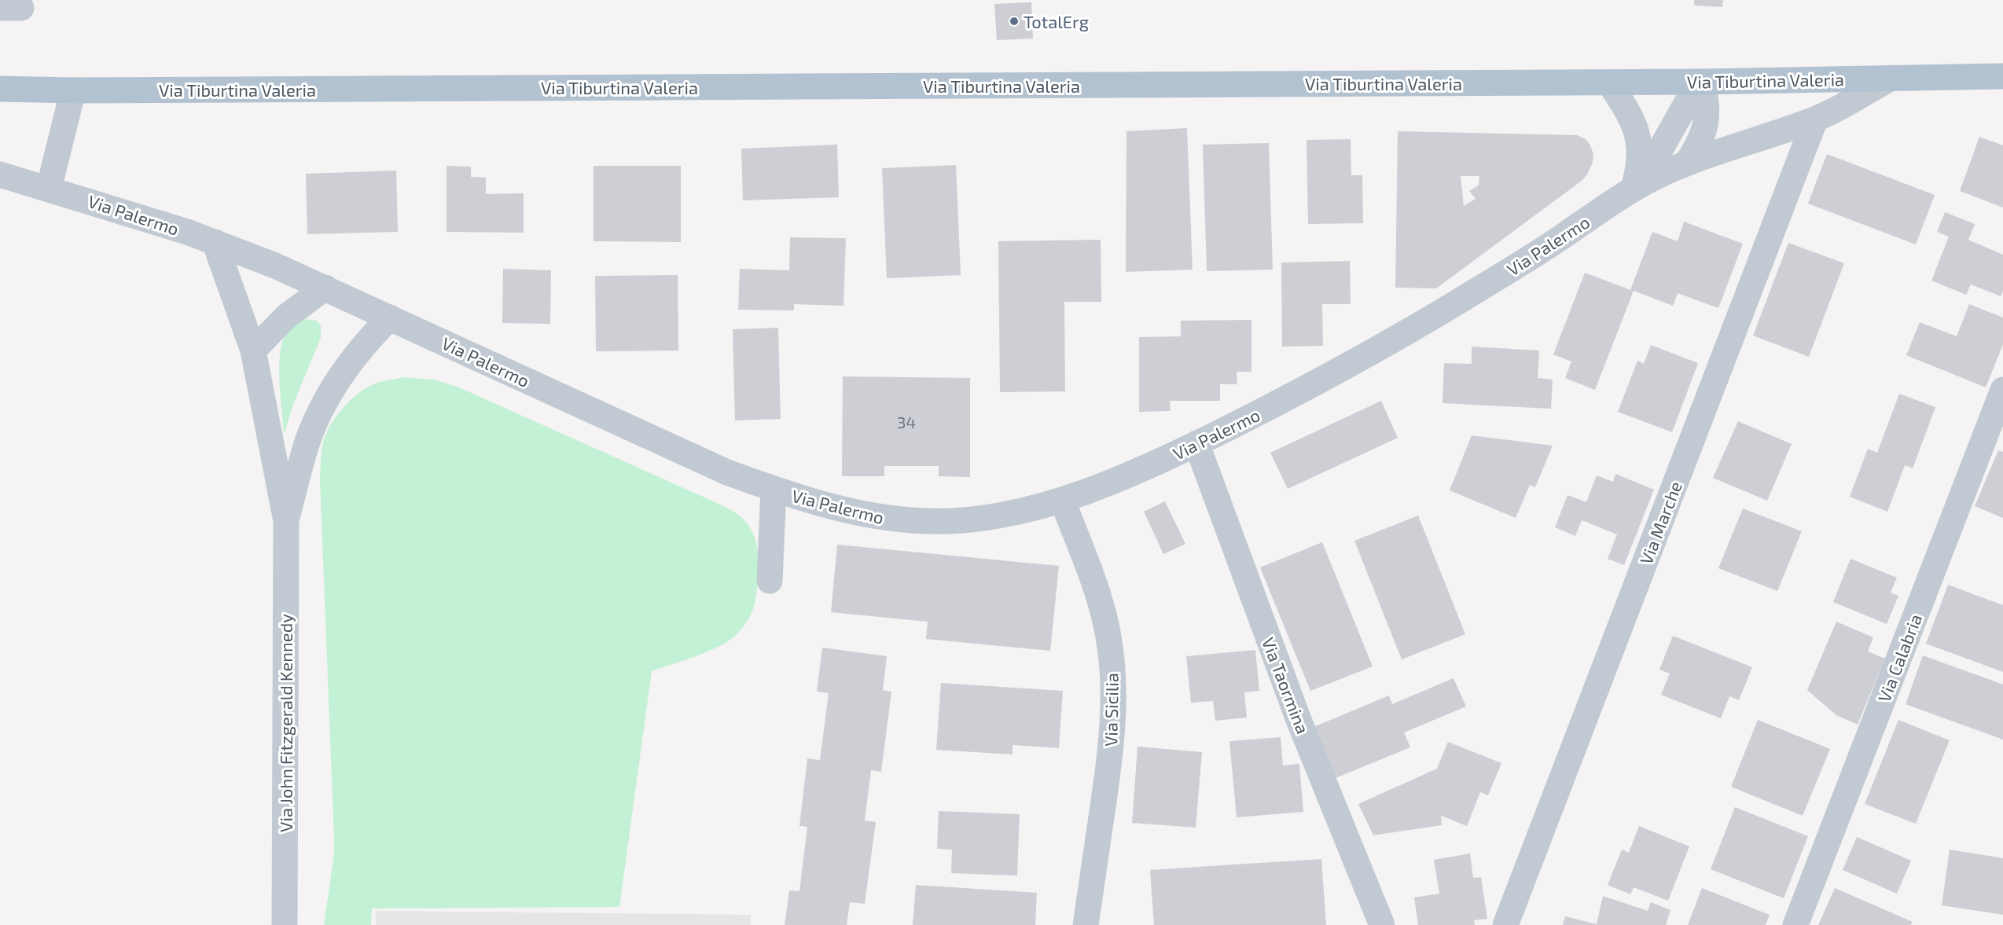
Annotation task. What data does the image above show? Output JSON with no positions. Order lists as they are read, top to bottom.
{
  "streets": {
    "main road": ["Via Tiburtina Valeria"],
    "street": [
      "Via Palermo",
      "Via Marche",
      "Via Calabria",
      "Via Taormina",
      "Via Sicilia",
      "Via John Fitzgerald Kennedy"
    ]
  },
  "crossings": [
    ["Via Tiburtina Valeria", "Via Palermo"],
    ["Via Palermo", "Via Marche"],
    ["Via Palermo", "Via Taormina"],
    ["Via Palermo", "Via Sicilia"],
    ["Via Palermo", "Via John Fitzgerald Kennedy"]
  ],
  "places": ["TotalErg"],
  "house_numbers": ["34"]
}
